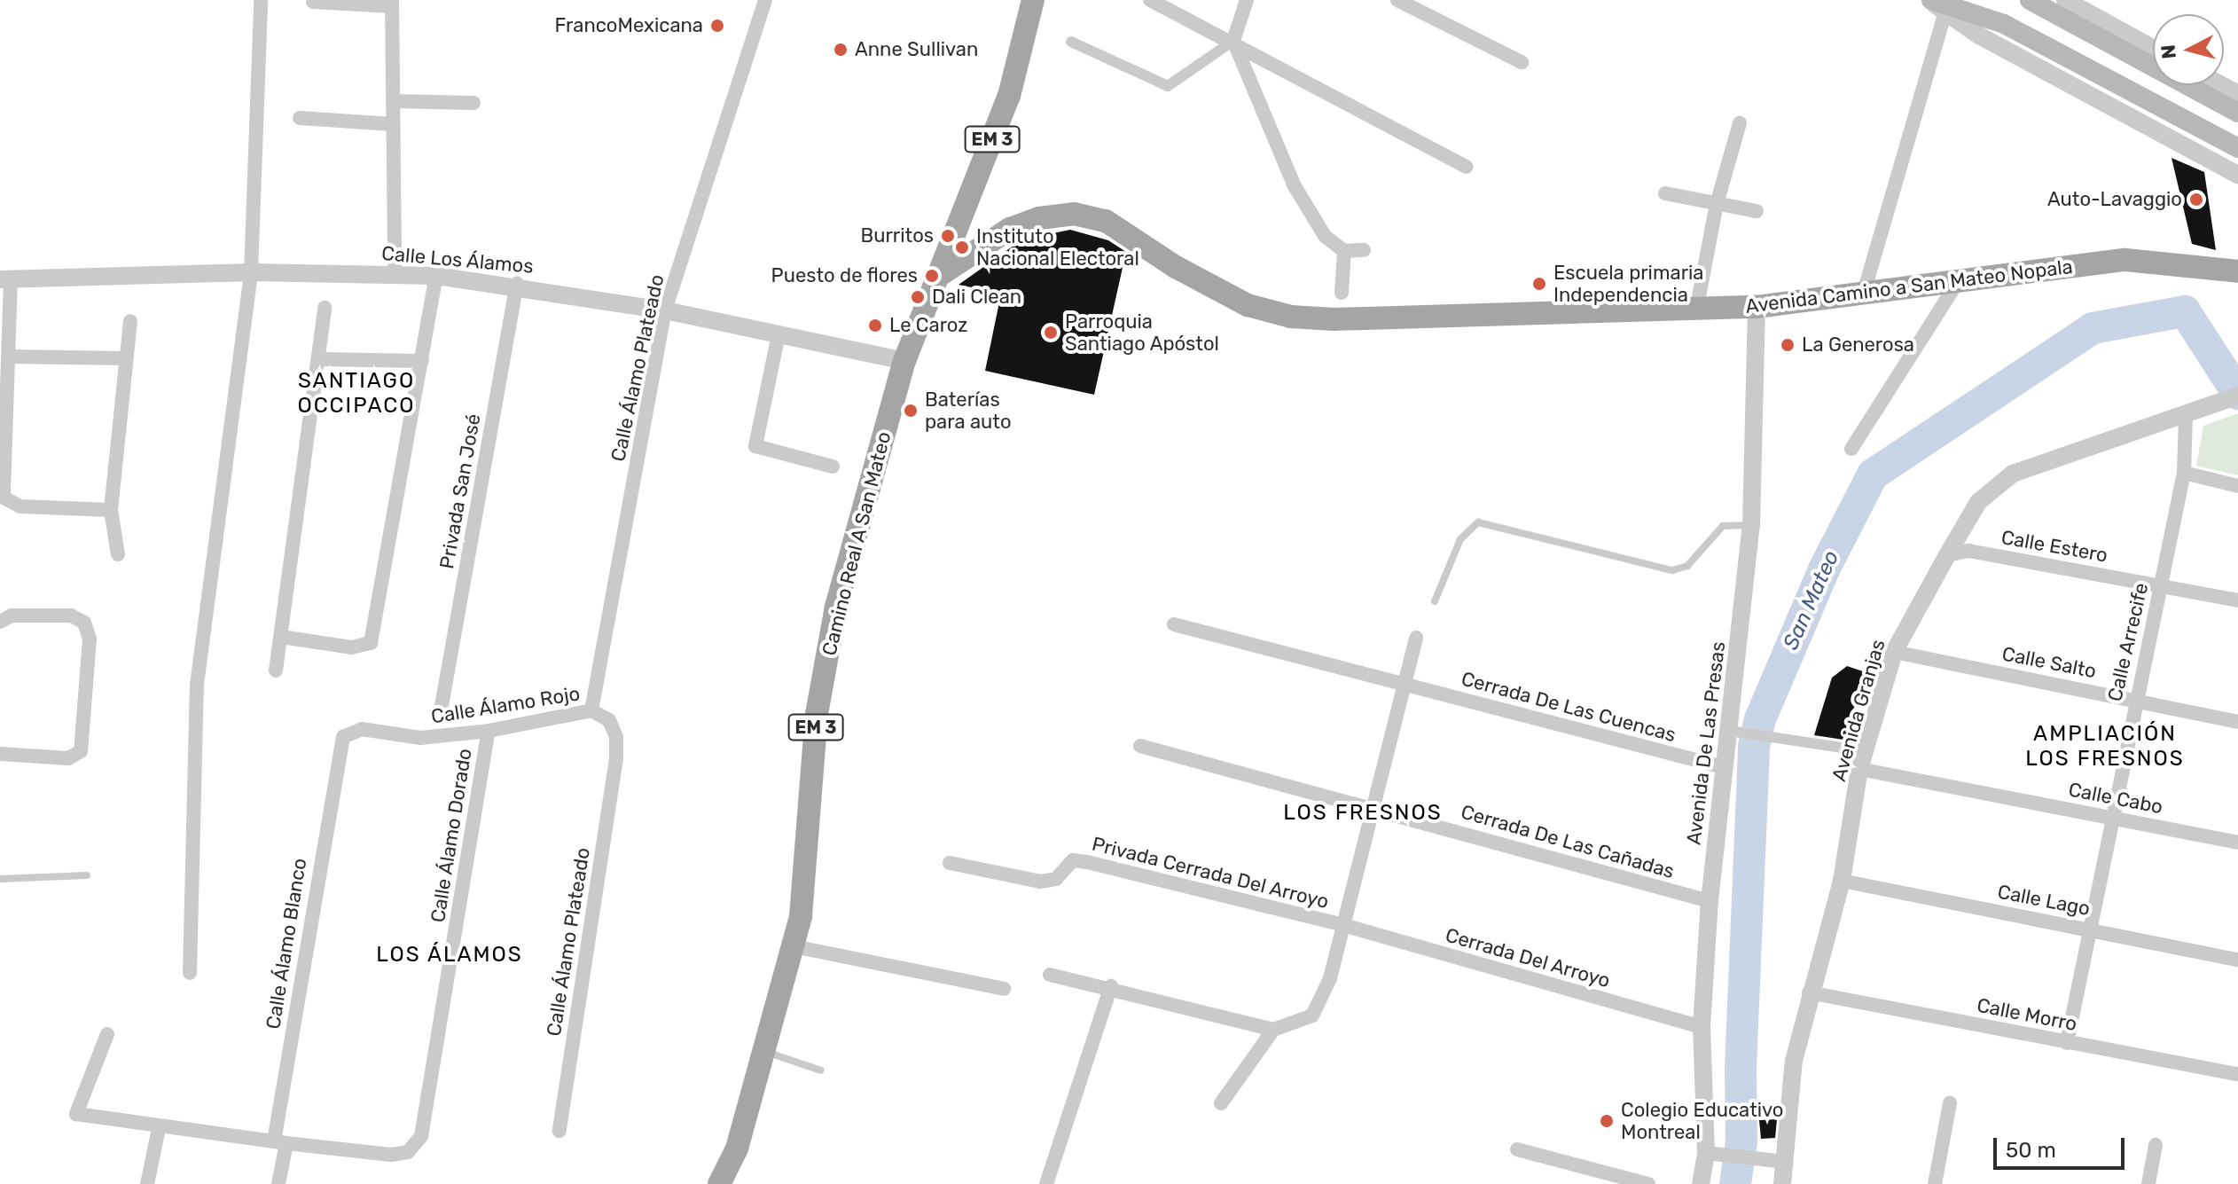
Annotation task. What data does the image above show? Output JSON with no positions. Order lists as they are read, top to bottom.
{
  "streets": {
    "main road": ["EM 3", "Avenida Camino a San Mateo Nopala", "Camino Real A San Mateo"],
    "street": [
      "Calle Los Álamos",
      "Calle Álamo Plateado",
      "Privada San José",
      "Calle Estero",
      "Calle Arrecife",
      "Calle Salto",
      "Calle Álamo Rojo",
      "Cerrada De Las Cuencas",
      "Avenida Granjas",
      "Avenida De Las Presas",
      "Calle Cabo",
      "Calle Álamo Dorado",
      "Cerrada De Las Cañadas",
      "Privada Cerrada Del Arroyo",
      "Calle Lago",
      "Calle Álamo Blanco",
      "Cerrada Del Arroyo",
      "Calle Morro"
    ]
  },
  "crossings": [
    ["Calle Los Álamos", "Calle Álamo Plateado"],
    ["Calle Los Álamos", "Privada San José"],
    ["Calle Los Álamos", "Camino Real A San Mateo"],
    ["Avenida Camino a San Mateo Nopala", "Camino Real A San Mateo"],
    ["Avenida Camino a San Mateo Nopala", "Avenida De Las Presas"],
    ["Calle Álamo Plateado", "Calle Álamo Rojo"],
    ["Calle Estero", "Calle Arrecife"],
    ["Calle Estero", "Avenida Granjas"],
    ["Calle Arrecife", "Calle Salto"],
    ["Calle Arrecife", "Avenida Granjas"],
    ["Calle Arrecife", "Calle Cabo"],
    ["Calle Arrecife", "Calle Lago"],
    ["Calle Arrecife", "Calle Morro"],
    ["Calle Salto", "Avenida Granjas"],
    ["Calle Álamo Rojo", "Calle Álamo Dorado"],
    ["Calle Álamo Rojo", "Calle Álamo Blanco"],
    ["Cerrada De Las Cuencas", "Avenida De Las Presas"],
    ["Avenida Granjas", "Calle Cabo"],
    ["Avenida Granjas", "Calle Lago"],
    ["Avenida Granjas", "Calle Morro"],
    ["Avenida De Las Presas", "Cerrada De Las Cañadas"],
    ["Avenida De Las Presas", "Cerrada Del Arroyo"],
    ["Calle Álamo Dorado", "Calle Álamo Blanco"],
    ["Privada Cerrada Del Arroyo", "Cerrada Del Arroyo"]
  ],
  "districts": [
    "SANTIAGO OCCIPACO",
    "AMPLIACIÓN LOS FRESNOS",
    "LOS FRESNOS",
    "LOS ÁLAMOS"
  ],
  "water": ["San Mateo"],
  "places": [
    "FrancoMexicana",
    "Anne Sullivan",
    "Auto-Lavaggio",
    "Burritos",
    "Instituto Nacional Electoral",
    "Puesto de flores",
    "Escuela primaria Independencia",
    "Dali Clean",
    "Le Caroz",
    "Parroquia Santiago Apóstol",
    "La Generosa",
    "Baterías para auto",
    "Colegio Educativo Montreal"
  ],
  "scale_bar": "50 m",
  "north": "left"
}
